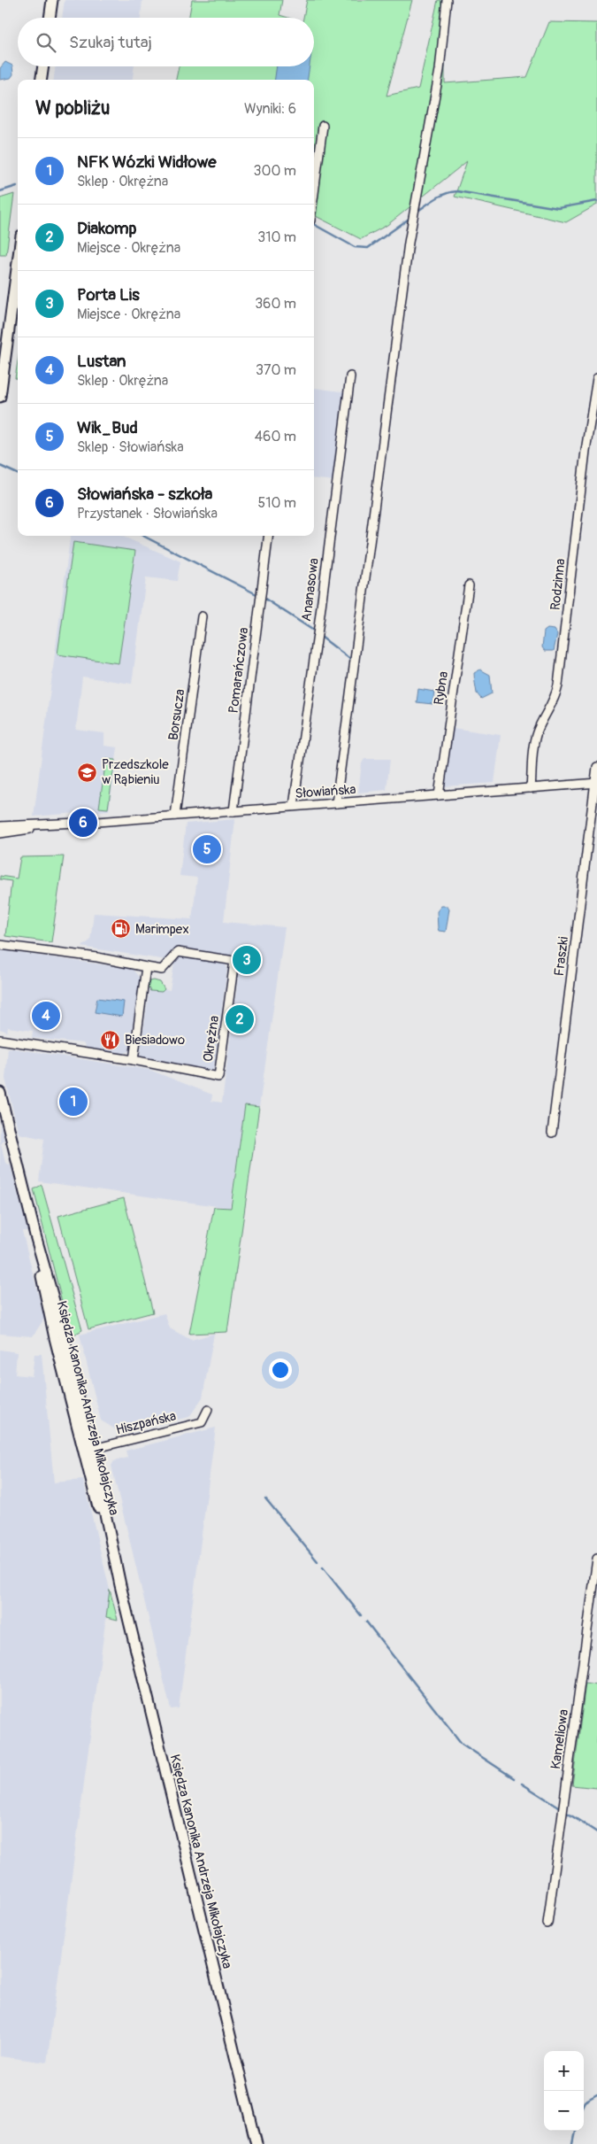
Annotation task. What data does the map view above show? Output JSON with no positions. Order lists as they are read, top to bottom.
{
  "streets": {
    "main road": ["Księdza Kanonika Andrzeja Mikołajczyka"],
    "street": [
      "Rodzinna",
      "Ananasowa",
      "Pomarańczowa",
      "Rybna",
      "Borsucza",
      "Słowiańska",
      "Fraszki",
      "Okrężna",
      "Hiszpańska",
      "Kameliowa"
    ]
  },
  "crossings": [
    ["Rodzinna", "Słowiańska"],
    ["Ananasowa", "Słowiańska"],
    ["Pomarańczowa", "Słowiańska"],
    ["Rybna", "Słowiańska"],
    ["Borsucza", "Słowiańska"],
    ["Słowiańska", "Fraszki"],
    ["Księdza Kanonika Andrzeja Mikołajczyka", "Hiszpańska"]
  ],
  "places": {
    "school or university": ["Przedszkole w Rąbieniu"],
    "fuel station": ["Marimpex"],
    "restaurant": ["Biesiadowo"]
  },
  "page": {
    "search": "Szukaj tutaj",
    "heading": ["W pobliżu", "Wyniki: 6"],
    "list": [
      {
        "mark": "1",
        "name": "NFK Wózki Widłowe",
        "note": "Sklep · Okrężna",
        "value": "300 m"
      },
      {
        "mark": "2",
        "name": "Diakomp",
        "note": "Miejsce · Okrężna",
        "value": "310 m"
      },
      {
        "mark": "3",
        "name": "Porta Lis",
        "note": "Miejsce · Okrężna",
        "value": "360 m"
      },
      {
        "mark": "4",
        "name": "Lustan",
        "note": "Sklep · Okrężna",
        "value": "370 m"
      },
      {
        "mark": "5",
        "name": "Wik_Bud",
        "note": "Sklep · Słowiańska",
        "value": "460 m"
      },
      {
        "mark": "6",
        "name": "Słowiańska - szkoła",
        "note": "Przystanek · Słowiańska",
        "value": "510 m"
      }
    ],
    "pins": [
      "6",
      "5",
      "3",
      "4",
      "2",
      "1"
    ],
    "map_buttons": ["+", "−"]
  }
}
